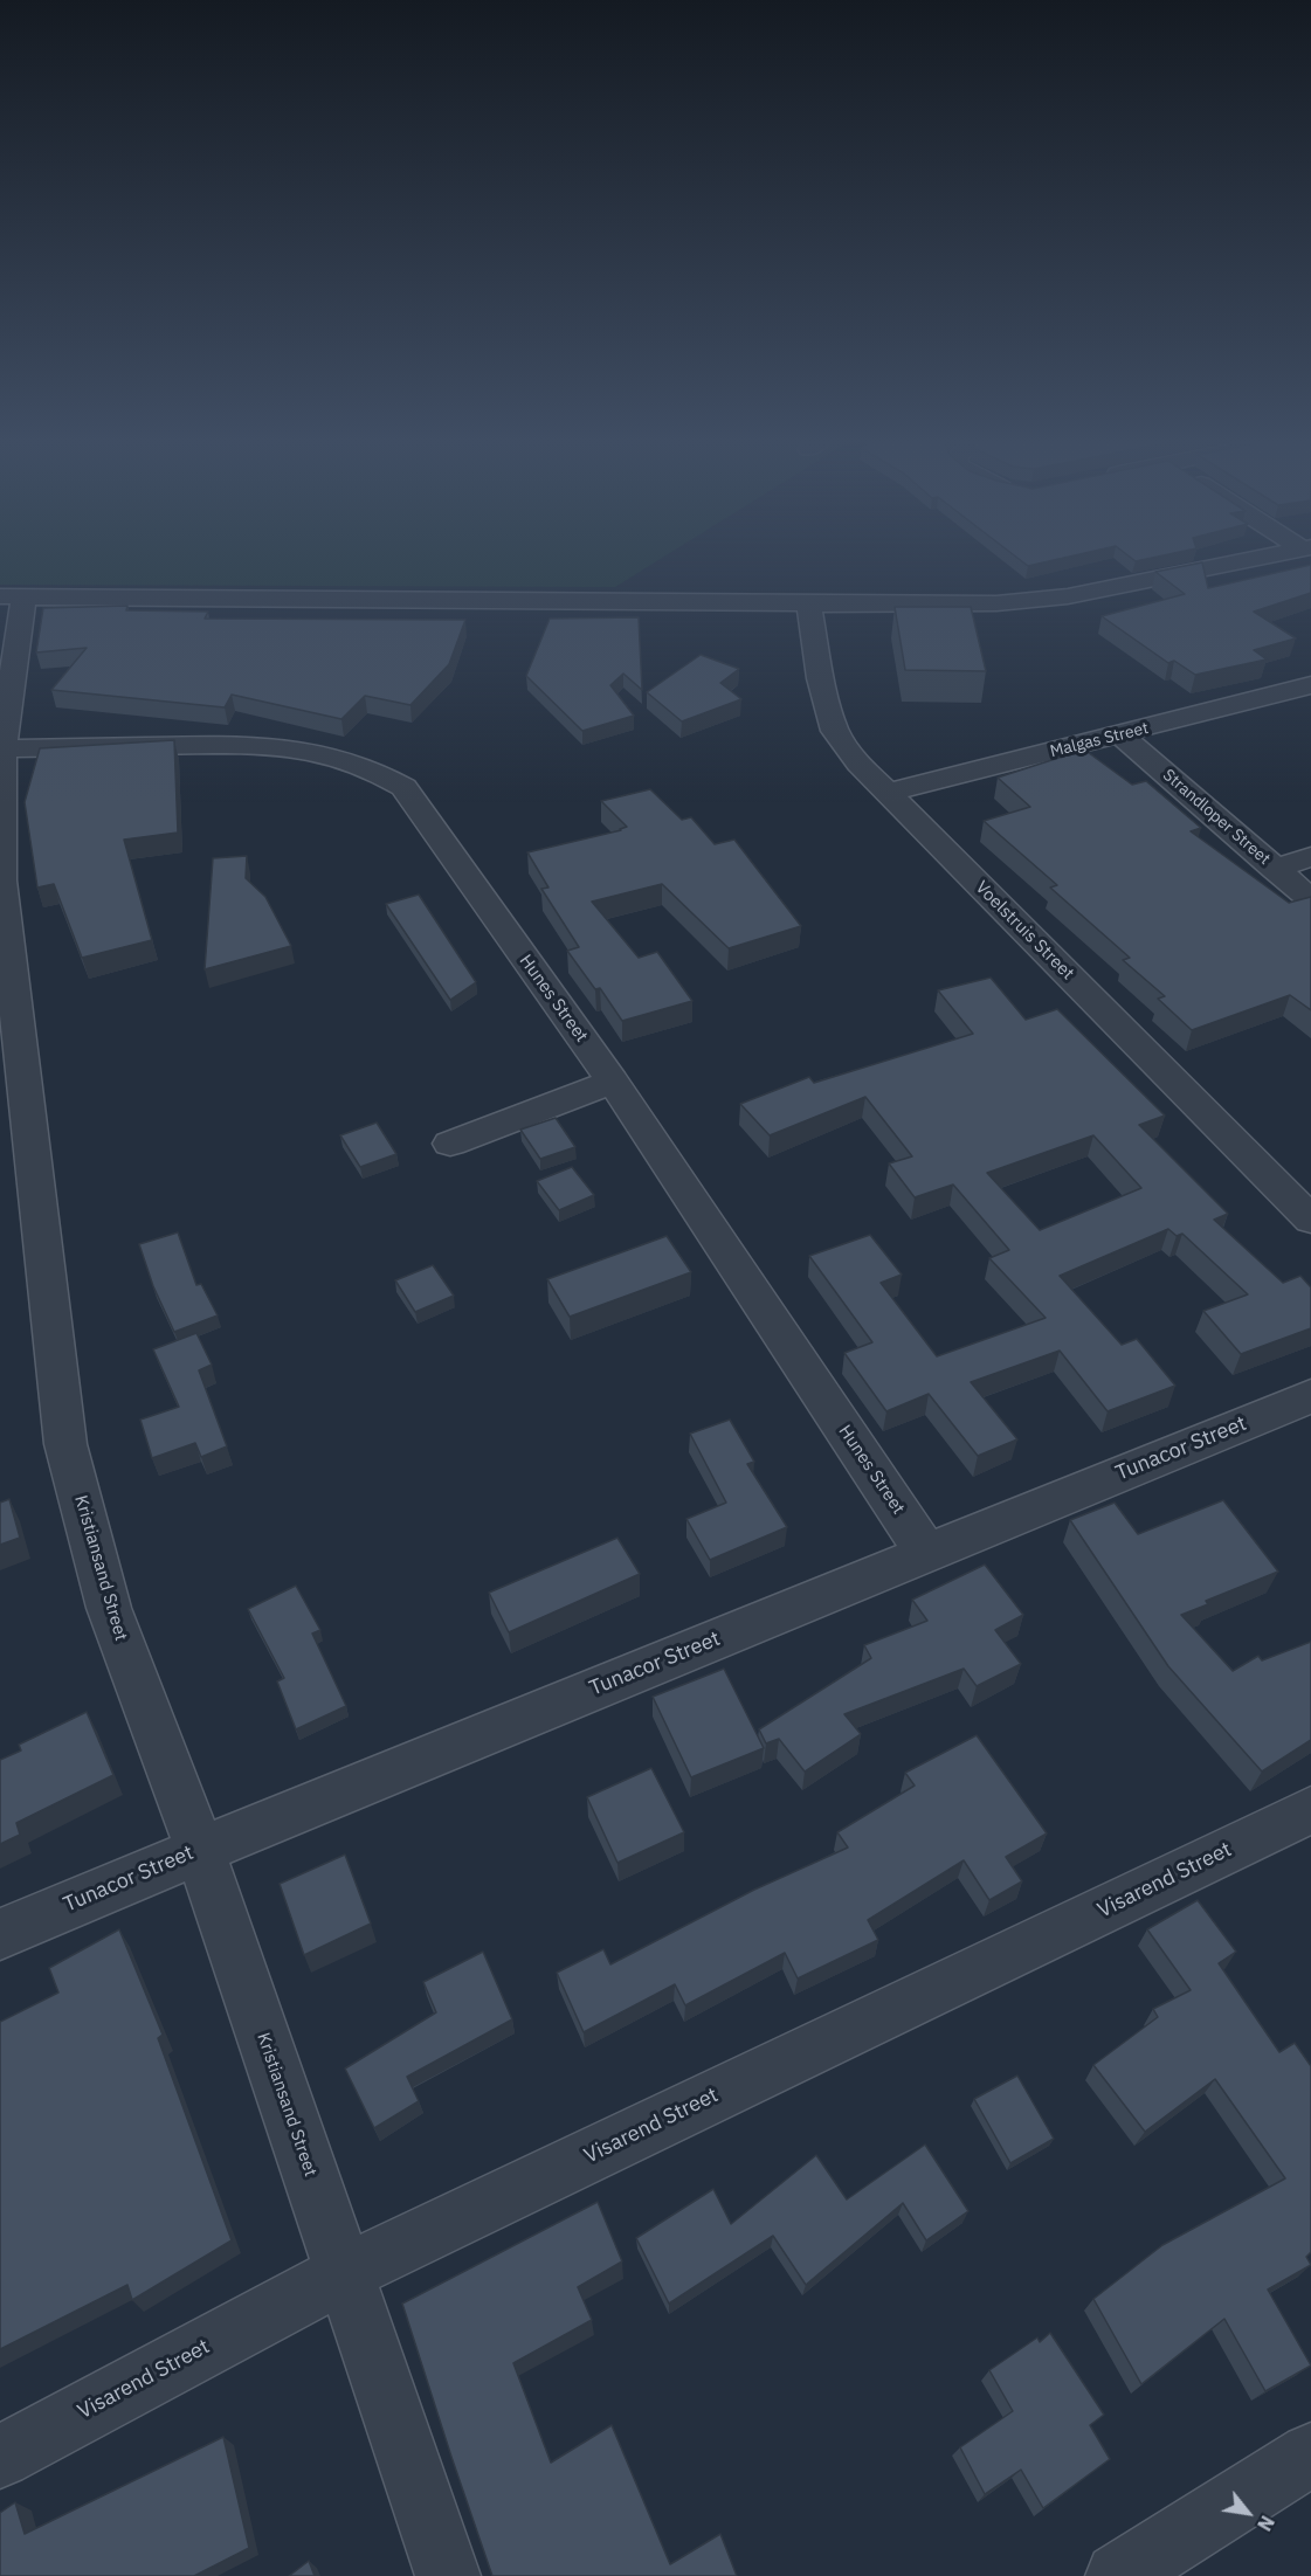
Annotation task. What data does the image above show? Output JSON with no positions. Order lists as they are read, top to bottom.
{
  "streets": {
    "street": [
      "Malgas Street",
      "Strandloper Street",
      "Voelstruis Street",
      "Hunes Street",
      "Tunacor Street",
      "Kristiansand Street",
      "Visarend Street"
    ]
  },
  "crossings": [
    ["Malgas Street", "Strandloper Street"],
    ["Malgas Street", "Voelstruis Street"],
    ["Hunes Street", "Tunacor Street"],
    ["Hunes Street", "Kristiansand Street"],
    ["Tunacor Street", "Kristiansand Street"],
    ["Kristiansand Street", "Visarend Street"]
  ],
  "north": "bottom right"
}
